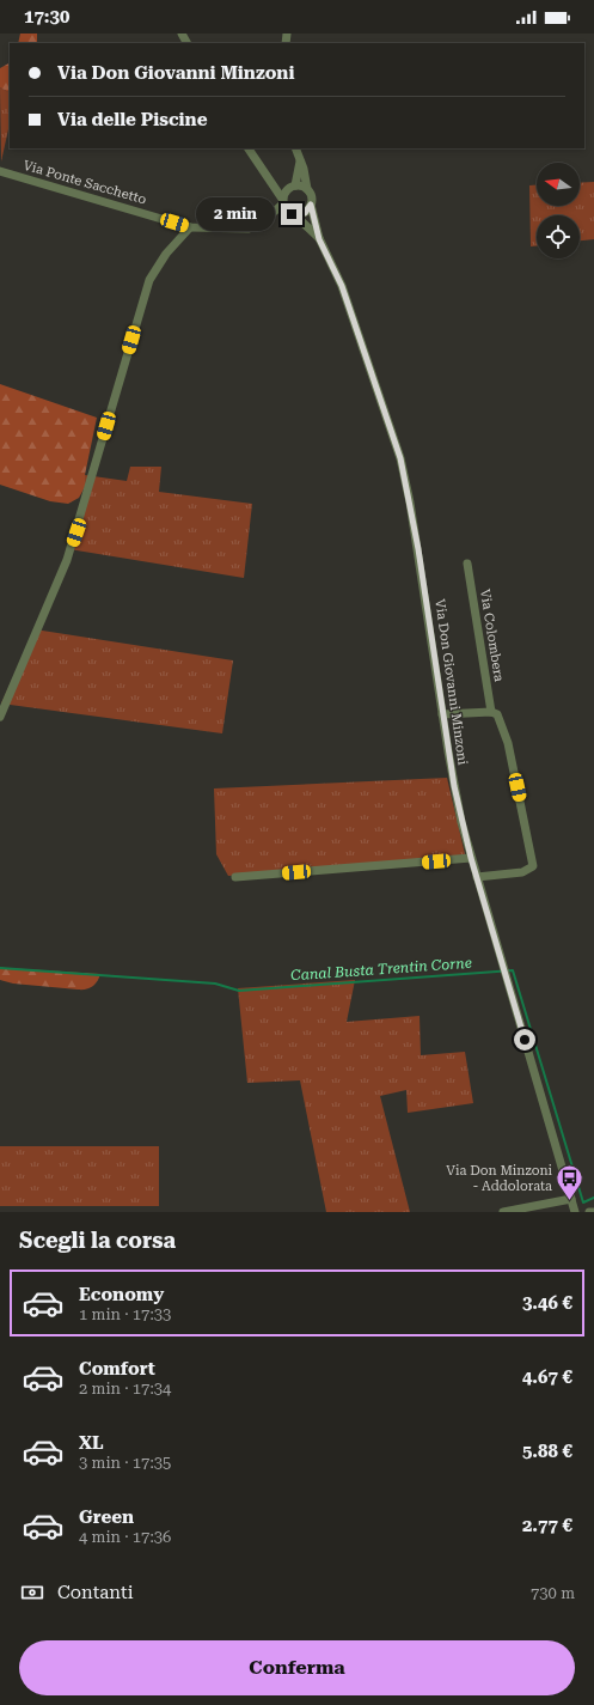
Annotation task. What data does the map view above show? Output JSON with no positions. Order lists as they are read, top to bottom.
{
  "streets": {
    "street": ["Via Ponte Sacchetto", "Via Colombera", "Via Don Giovanni Minzoni"]
  },
  "crossings": [
    ["Via Colombera", "Via Don Giovanni Minzoni"]
  ],
  "water": ["Canal Busta Trentin Corne"],
  "places": {
    "bus stop": ["Via Don Minzoni - Addolorata"]
  },
  "north": "left",
  "page": {
    "status": "17:30",
    "banner": ["Via Don Giovanni Minzoni", "Via delle Piscine"],
    "bubble": "2 min",
    "heading": "Scegli la corsa",
    "list": [
      {
        "name": "Economy",
        "note": "1 min · 17:33",
        "value": "3.46 €"
      },
      {
        "name": "Comfort",
        "note": "2 min · 17:34",
        "value": "4.67 €"
      },
      {
        "name": "XL",
        "note": "3 min · 17:35",
        "value": "5.88 €"
      },
      {
        "name": "Green",
        "note": "4 min · 17:36",
        "value": "2.77 €"
      }
    ],
    "pay": ["Contanti", "730 m"],
    "buttons": "Conferma"
  }
}
